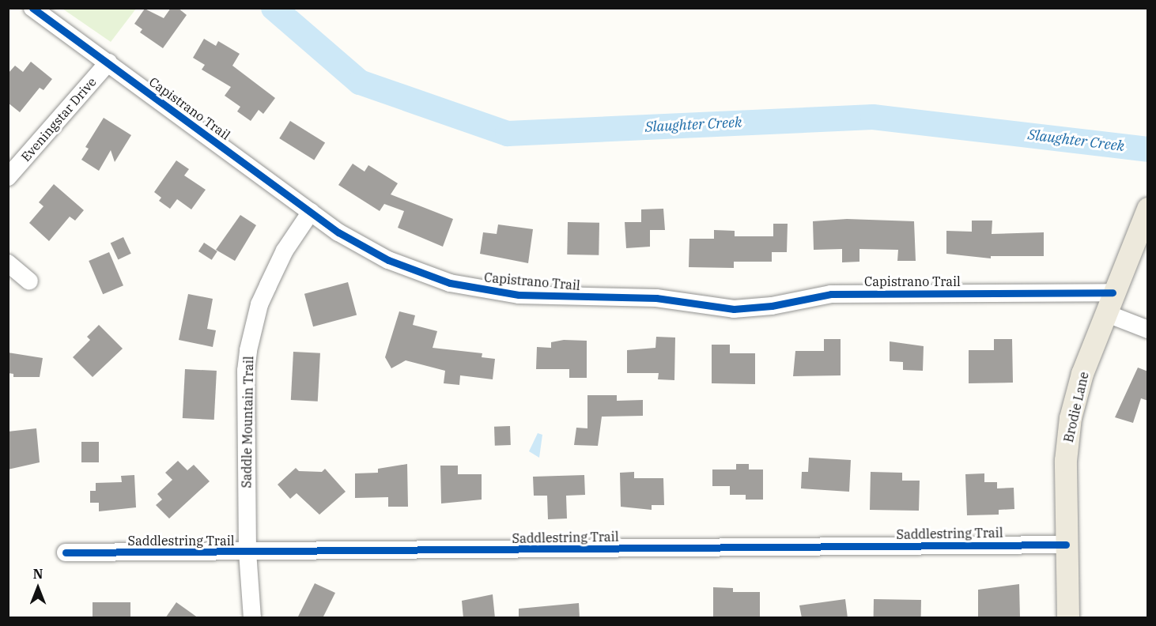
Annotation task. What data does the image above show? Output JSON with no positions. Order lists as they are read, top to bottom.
{
  "streets": {
    "main road": ["Brodie Lane"],
    "street": [
      "Capistrano Trail",
      "Eveningstar Drive",
      "Saddle Mountain Trail",
      "Saddlestring Trail"
    ]
  },
  "crossings": [
    ["Capistrano Trail", "Eveningstar Drive"],
    ["Capistrano Trail", "Brodie Lane"],
    ["Capistrano Trail", "Saddle Mountain Trail"],
    ["Brodie Lane", "Saddlestring Trail"],
    ["Saddle Mountain Trail", "Saddlestring Trail"]
  ],
  "water": ["Slaughter Creek"],
  "north": "top"
}
